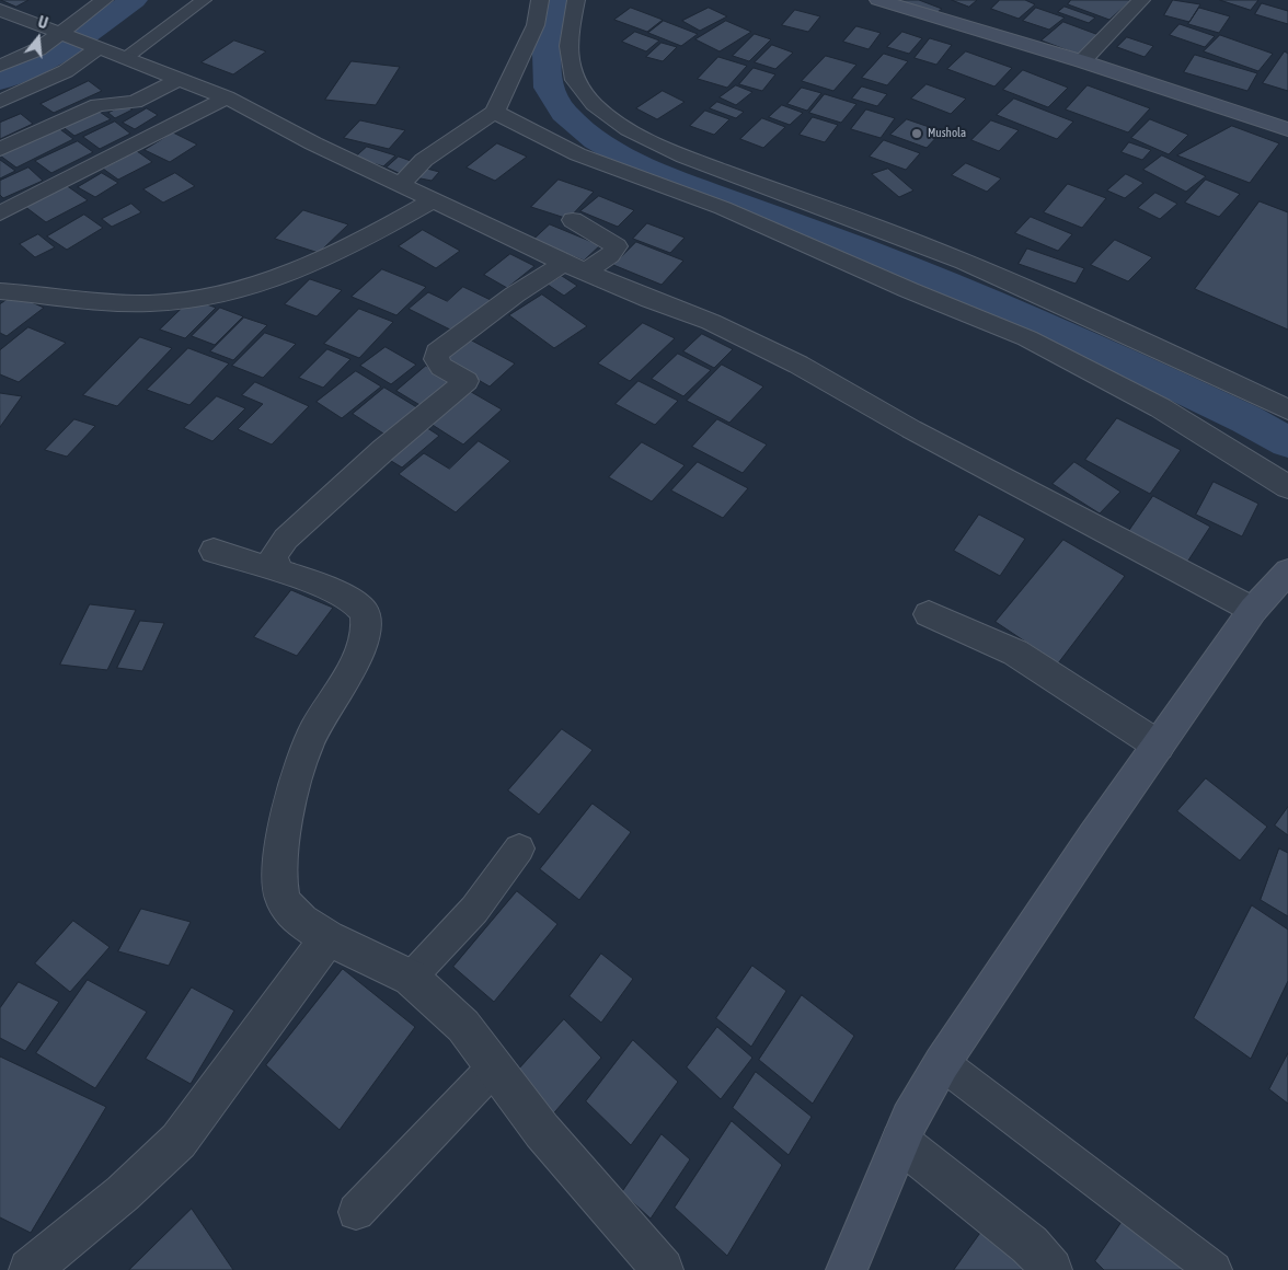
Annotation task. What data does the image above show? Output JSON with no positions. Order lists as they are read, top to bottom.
{
  "places": ["Mushola"],
  "north": "top"
}
